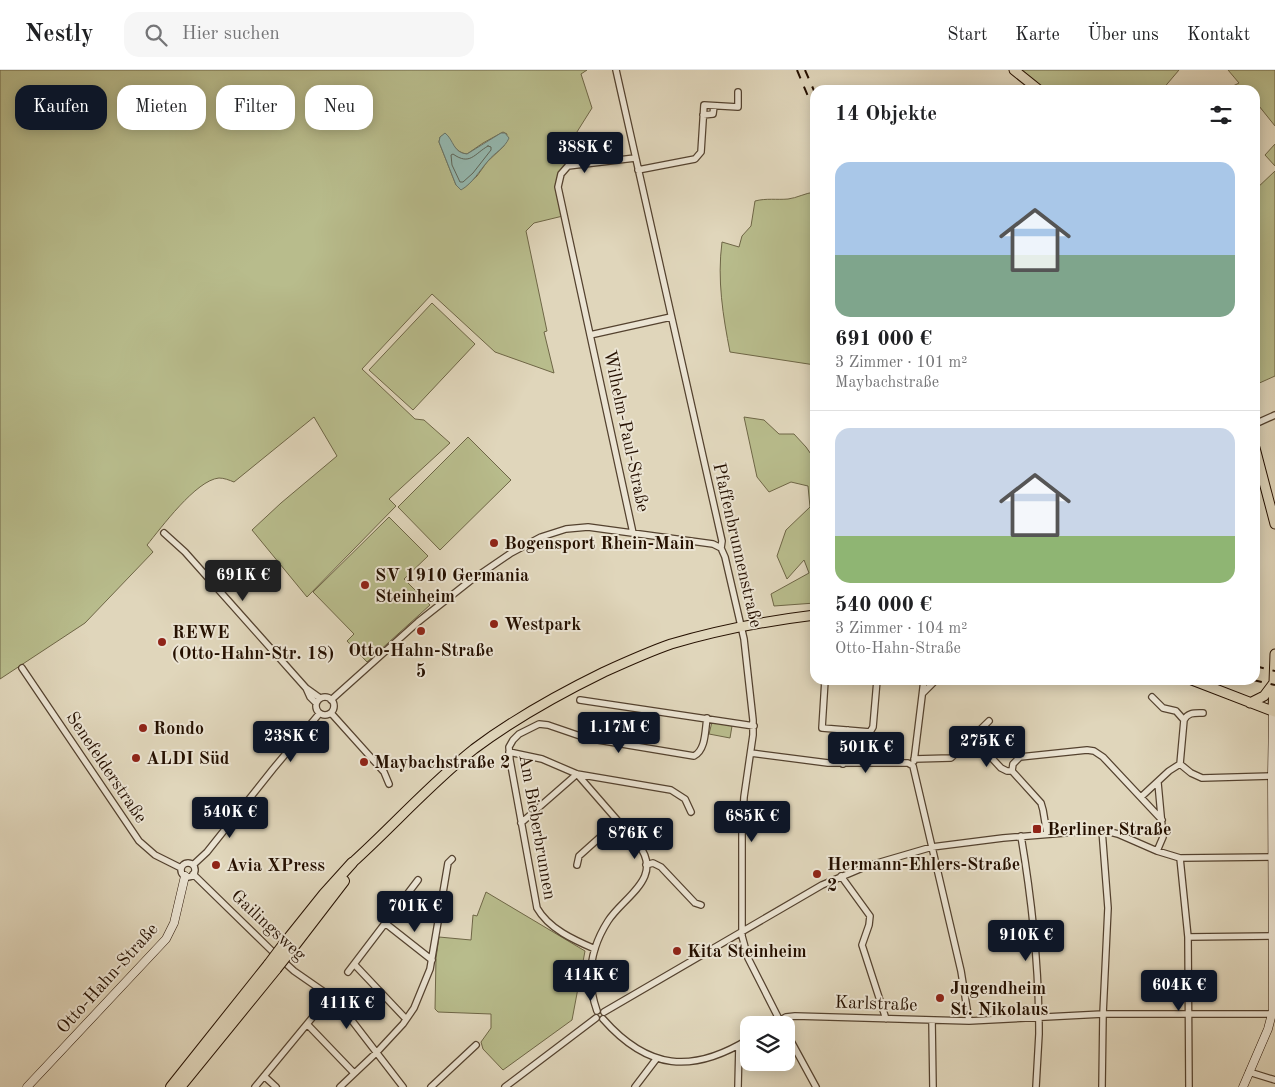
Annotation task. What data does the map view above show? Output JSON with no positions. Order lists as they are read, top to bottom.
{
  "streets": {
    "main road": ["Otto-Hahn-Straße"],
    "street": [
      "Wilhelm-Paul-Straße",
      "Pfaffenbrunnenstraße",
      "Senefelderstraße",
      "Am Bieberbrunnen",
      "Gailingsweg",
      "Karlstraße"
    ]
  },
  "crossings": [
    ["Wilhelm-Paul-Straße", "Pfaffenbrunnenstraße"],
    ["Senefelderstraße", "Gailingsweg"],
    ["Senefelderstraße", "Otto-Hahn-Straße"],
    ["Gailingsweg", "Otto-Hahn-Straße"]
  ],
  "places": {
    "other": [
      "Bogensport Rhein-Main",
      "SV 1910 Germania Steinheim",
      "Westpark",
      "Otto-Hahn-Straße 5",
      "REWE (Otto-Hahn-Str. 18)",
      "Rondo",
      "ALDI Süd",
      "Maybachstraße 2",
      "Avia XPress",
      "Hermann-Ehlers-Straße 2",
      "Kita Steinheim",
      "Jugendheim St. Nikolaus"
    ],
    "transit": ["Berliner Straße"]
  },
  "page": {
    "header": "Nestly",
    "search": "Hier suchen",
    "nav": [
      "Start",
      "Karte",
      "Über uns",
      "Kontakt"
    ],
    "chip": [
      "Kaufen",
      "Mieten",
      "Filter",
      "Neu"
    ],
    "heading": "14 Objekte",
    "price": [
      "388K €",
      "691K €",
      "1.17M €",
      "238K €",
      "275K €",
      "501K €",
      "540K €",
      "685K €",
      "876K €",
      "701K €",
      "910K €",
      "414K €",
      "604K €",
      "411K €"
    ],
    "list": [
      {
        "name": "691 000 €",
        "note": "3 Zimmer · 101 m² · Maybachstraße"
      },
      {
        "name": "540 000 €",
        "note": "3 Zimmer · 104 m² · Otto-Hahn-Straße"
      }
    ]
  }
}
